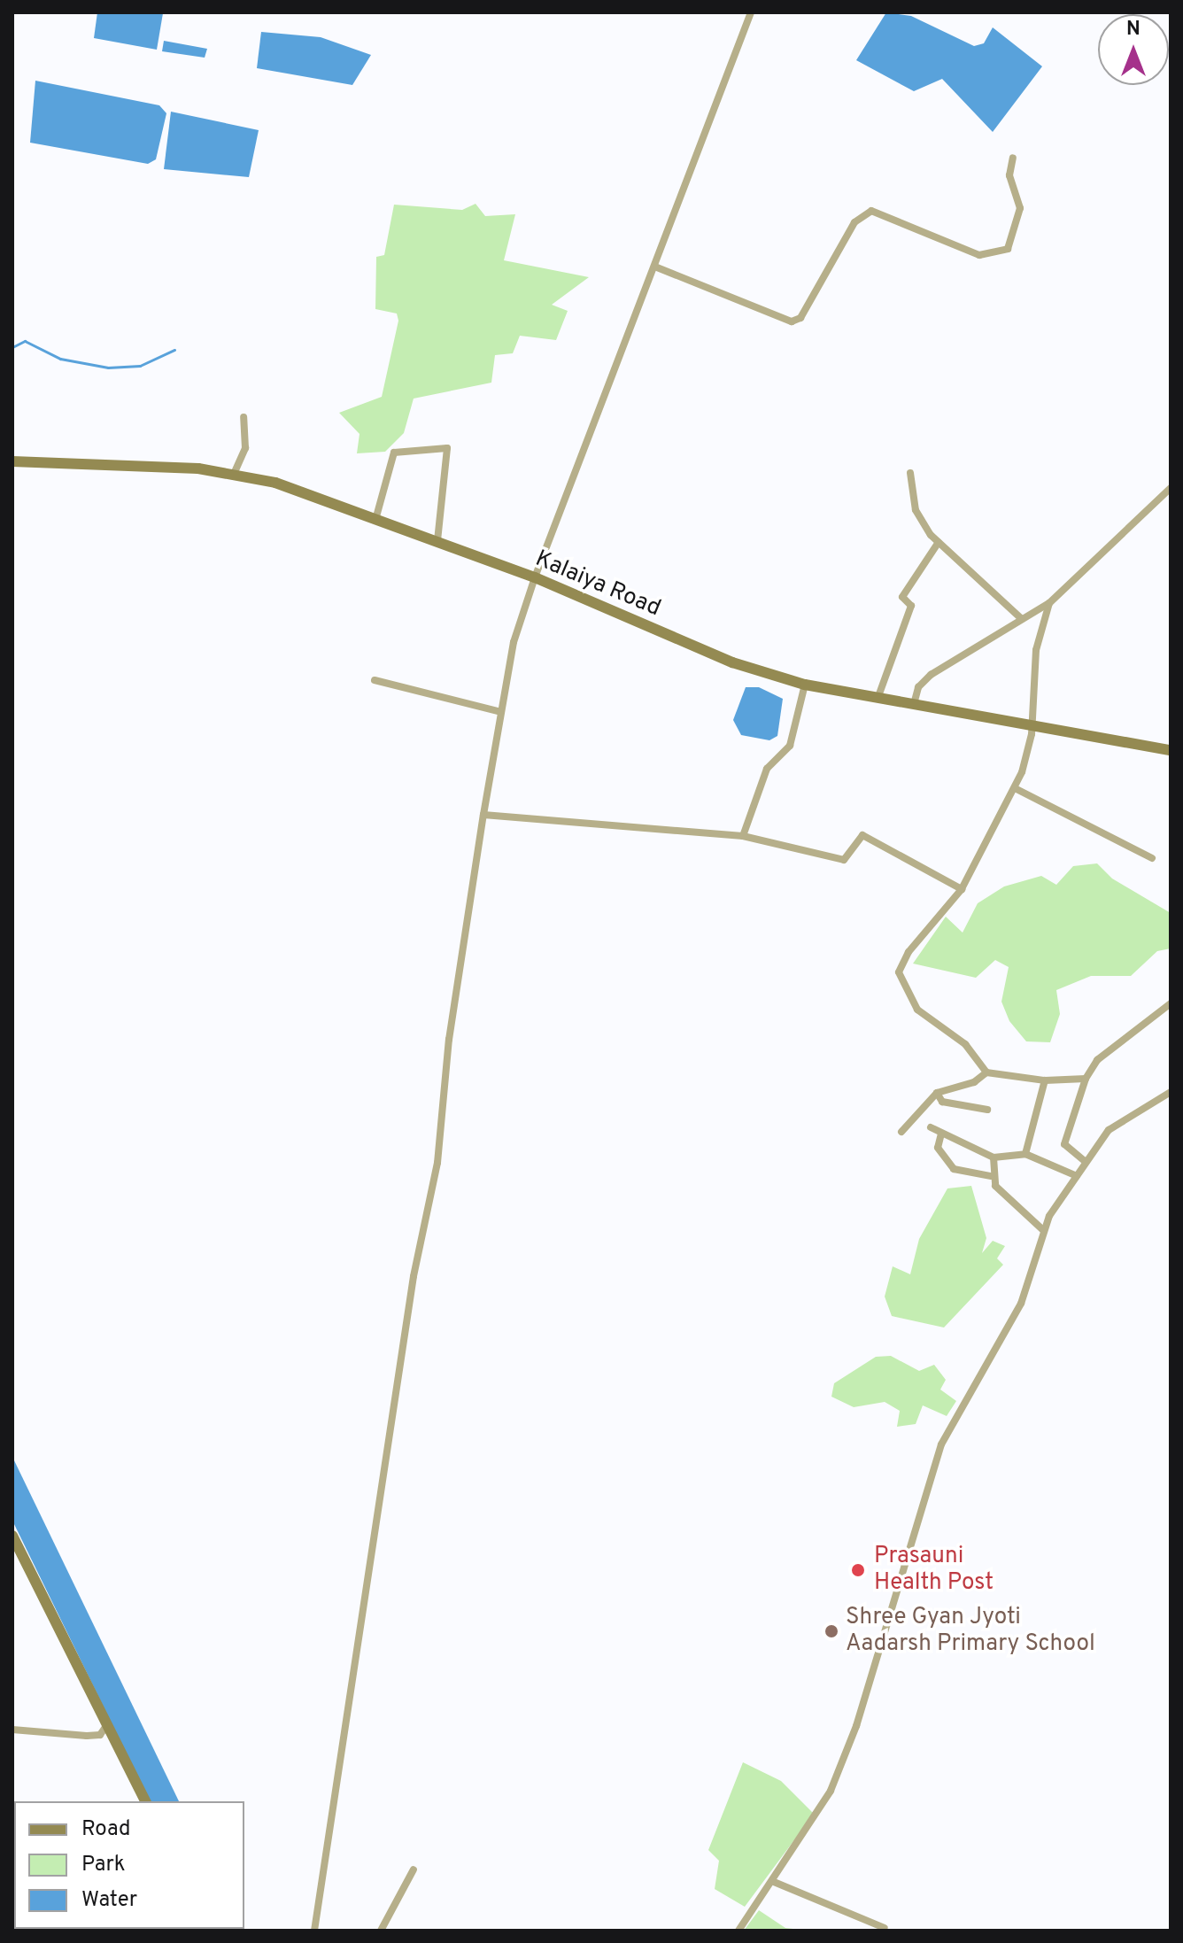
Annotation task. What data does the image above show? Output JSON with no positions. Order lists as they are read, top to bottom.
{
  "streets": {
    "main road": ["Kalaiya Road"]
  },
  "places": ["Prasauni Health Post", "Shree Gyan Jyoti Aadarsh Primary School"],
  "legend": ["Road", "Park", "Water"],
  "north": "top"
}
